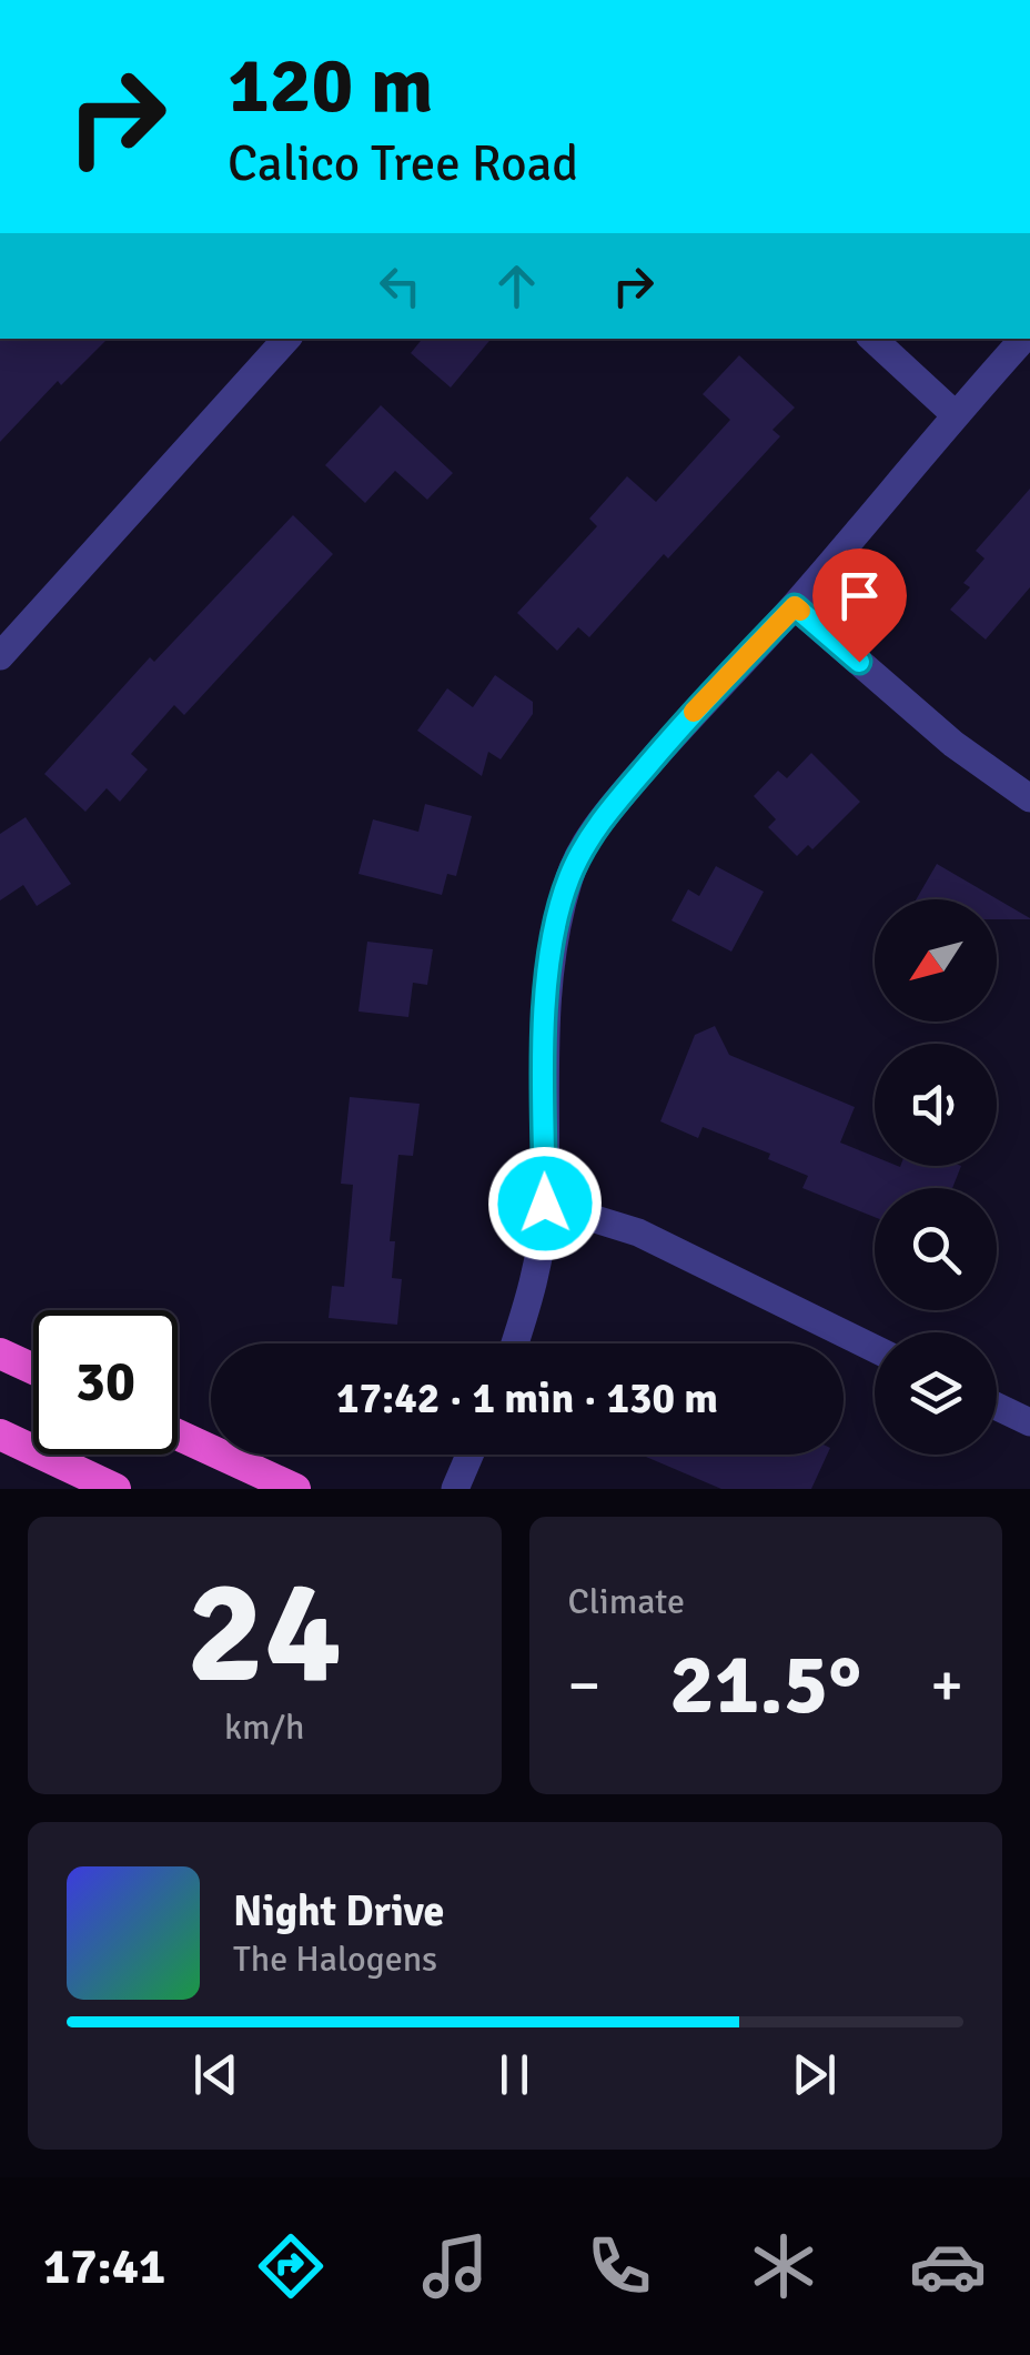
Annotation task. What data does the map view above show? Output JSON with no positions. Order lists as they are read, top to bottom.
{
  "north": "bottom left",
  "page": {
    "turn": ["120 m", "Calico Tree Road"],
    "limit": "30",
    "trip": "17:42 · 1 min · 130 m",
    "tile": [
      ["24", "km/h"],
      "Climate"
    ],
    "heat": ["−", "21.5°", "+"],
    "song": ["Night Drive", "The Halogens"],
    "tabs": "17:41"
  }
}
